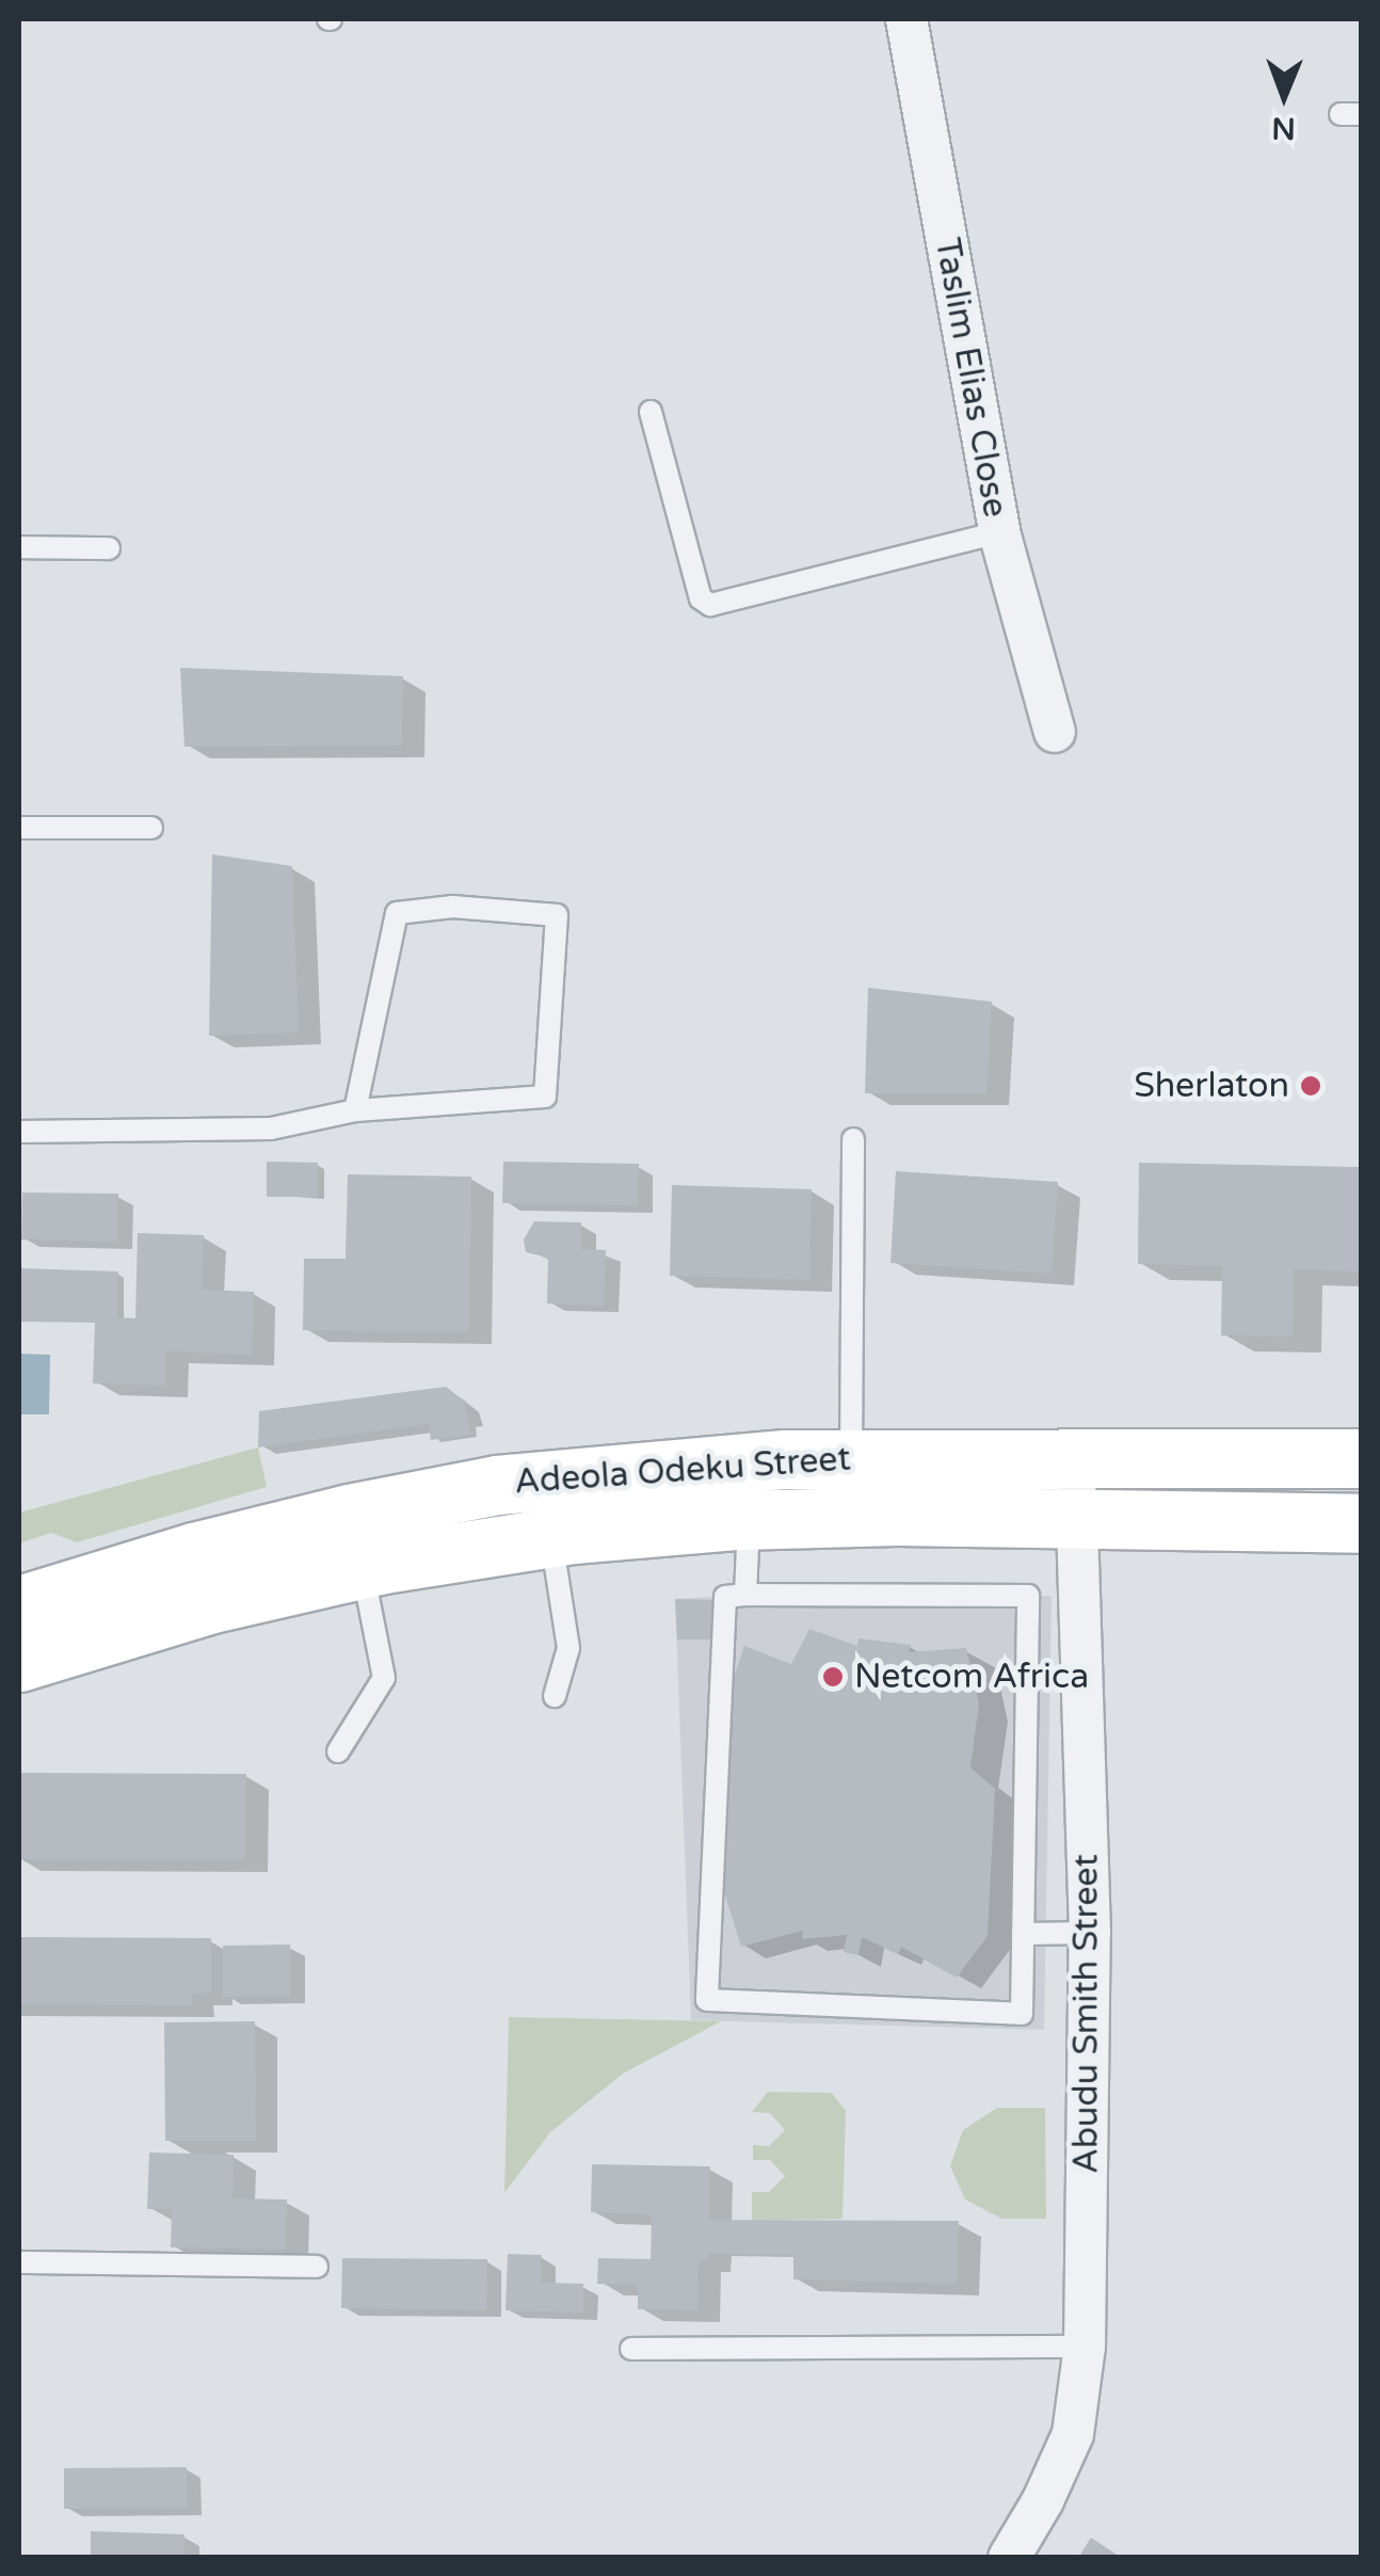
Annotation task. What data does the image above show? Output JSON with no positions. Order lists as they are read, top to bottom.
{
  "streets": {
    "main road": ["Adeola Odeku Street"],
    "street": ["Taslim Elias Close", "Abudu Smith Street"]
  },
  "crossings": [
    ["Adeola Odeku Street", "Abudu Smith Street"]
  ],
  "places": ["Sherlaton", "Netcom Africa"],
  "north": "bottom"
}
